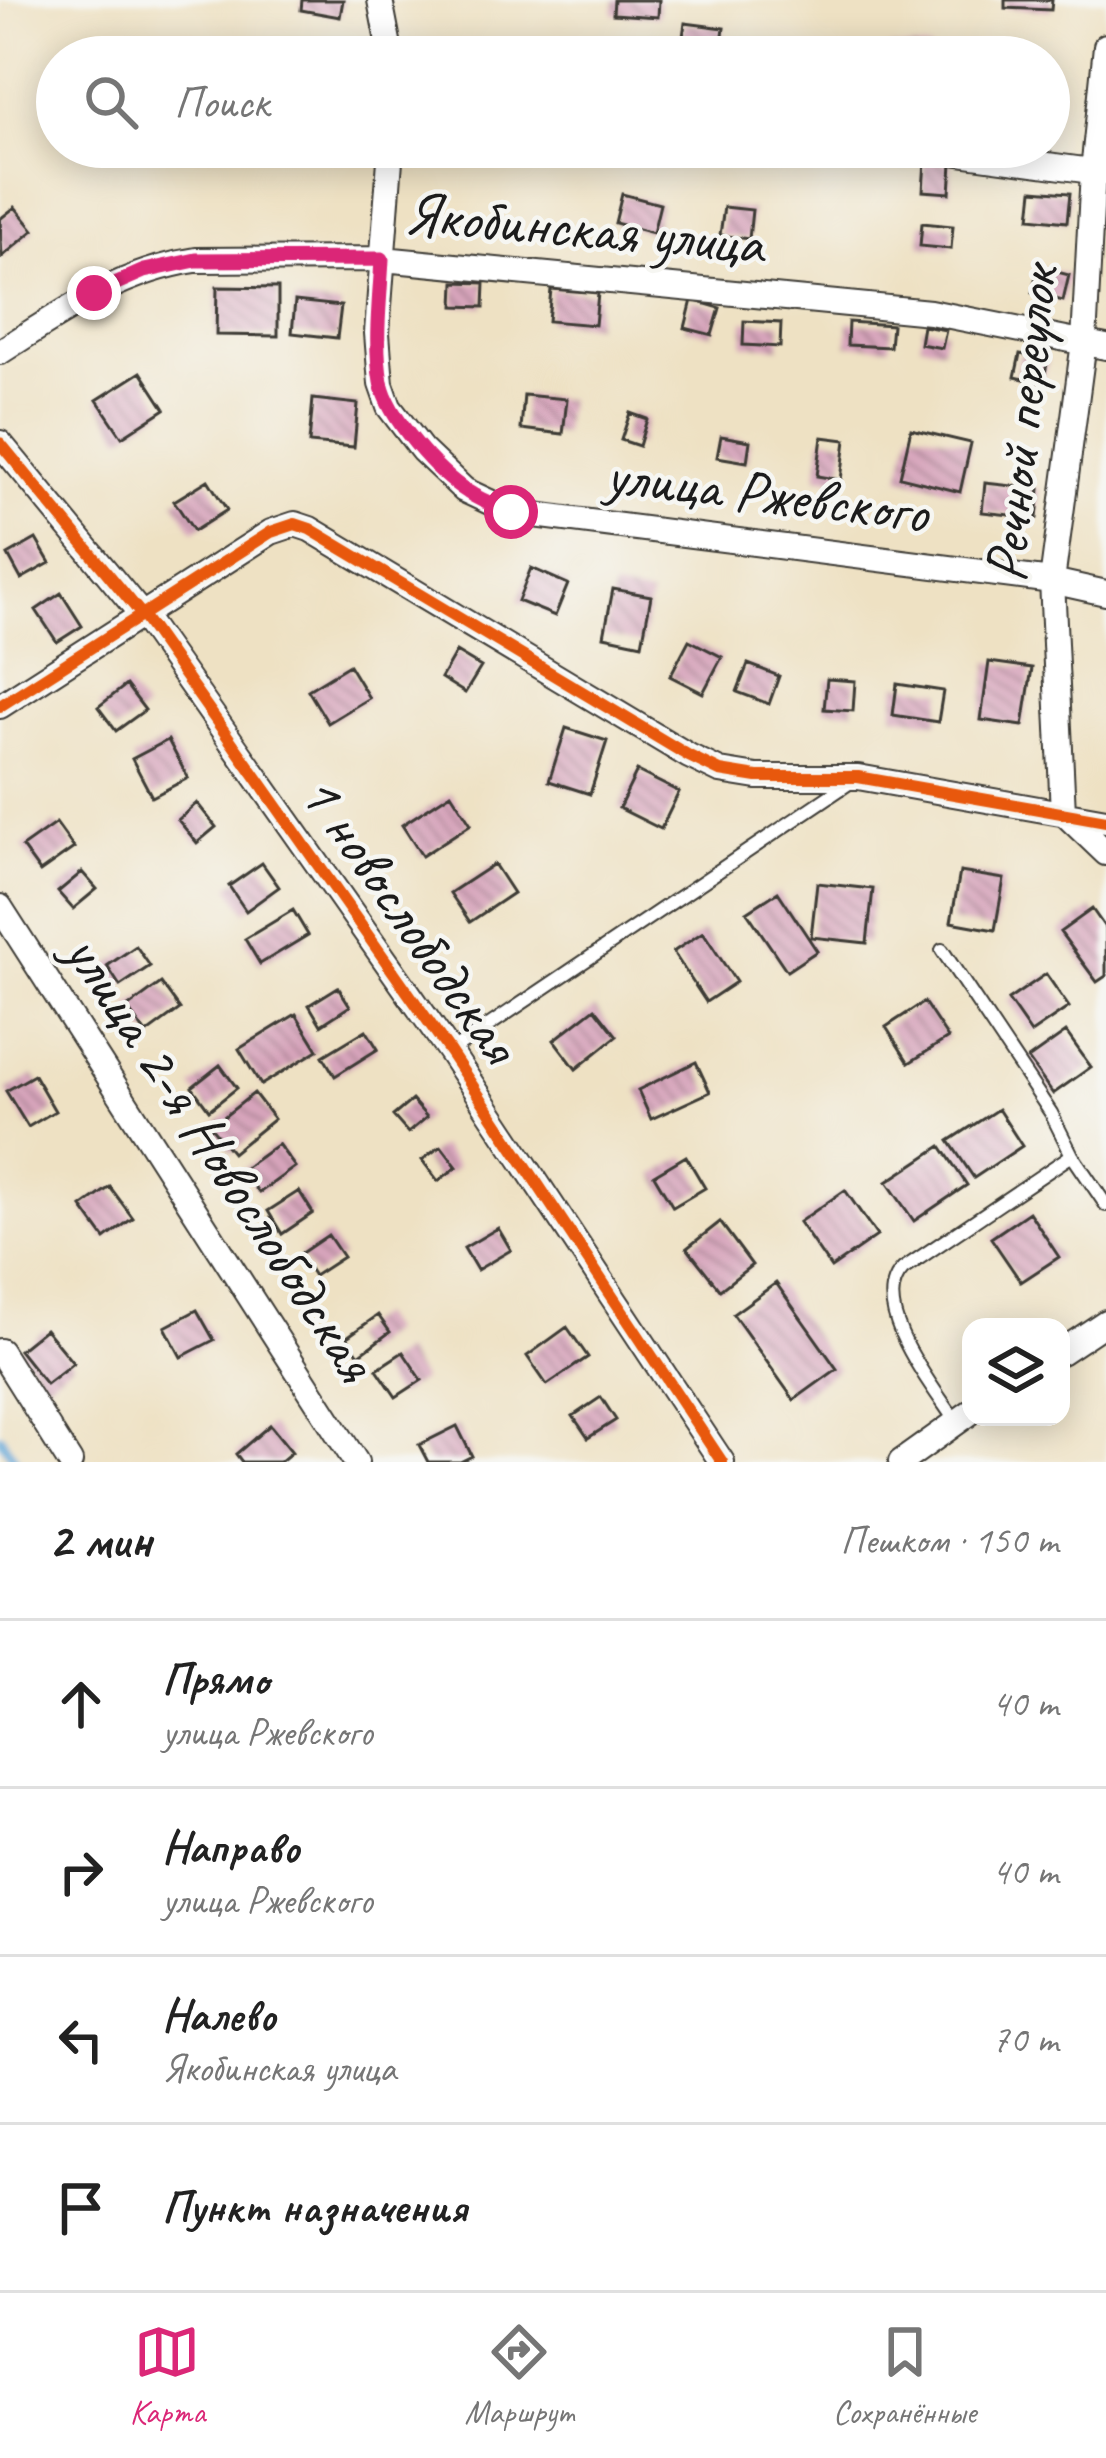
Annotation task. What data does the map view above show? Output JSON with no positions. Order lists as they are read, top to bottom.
{
  "streets": {
    "street": [
      "Якобинская улица",
      "Речной переулок",
      "улица Ржевского",
      "1 новослободская",
      "улица 2-я Новослободская"
    ]
  },
  "crossings": [
    ["Якобинская улица", "Речной переулок"],
    ["Якобинская улица", "улица Ржевского"],
    ["Речной переулок", "улица Ржевского"]
  ],
  "page": {
    "search": "Поиск",
    "heading": ["2 мин", "Пешком · 150 m"],
    "list": [
      ["Прямо", "улица Ржевского", "40 m"],
      ["Направо", "улица Ржевского", "40 m"],
      ["Налево", "Якобинская улица", "70 m"],
      "Пункт назначения"
    ],
    "nav": ["Карта", "Маршрут", "Сохранённые"]
  }
}
